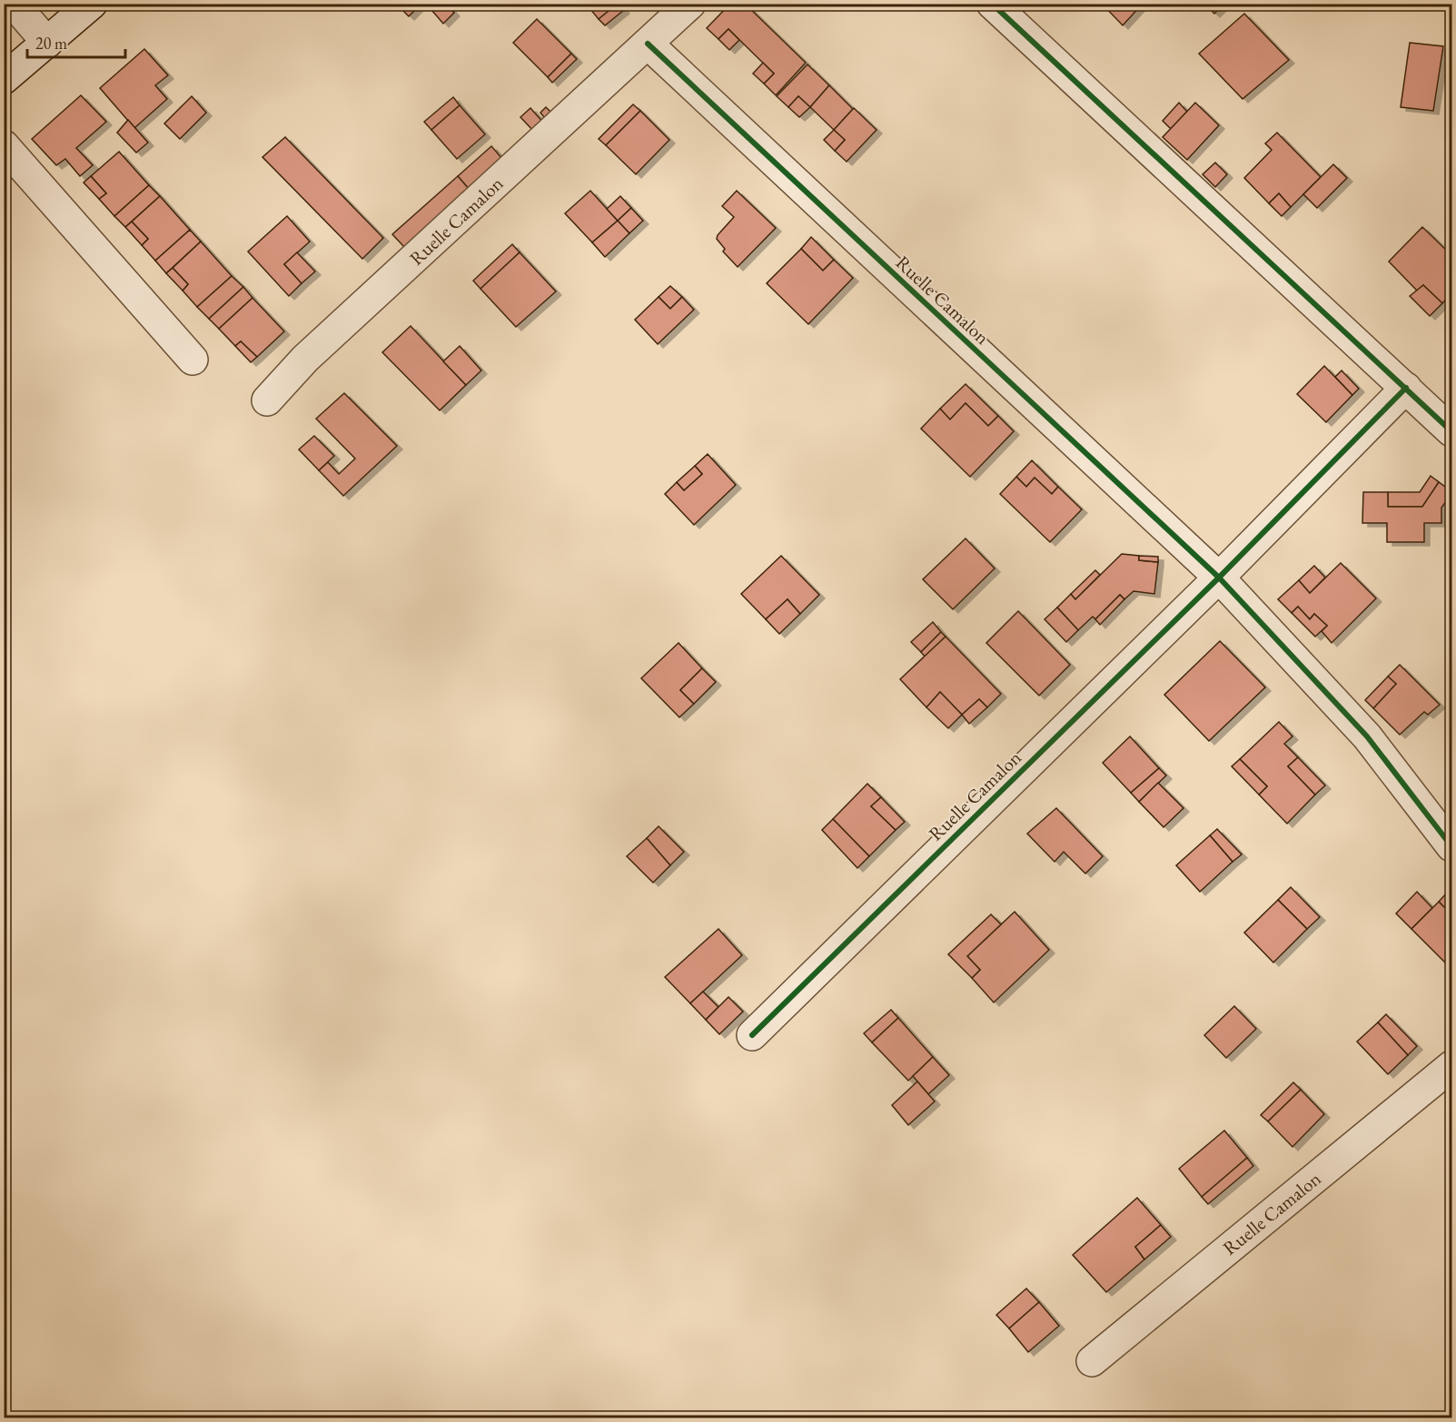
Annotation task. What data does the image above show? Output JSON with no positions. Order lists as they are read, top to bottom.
{
  "streets": {
    "street": ["Ruelle Camalon"]
  },
  "scale_bar": "20 m"
}
